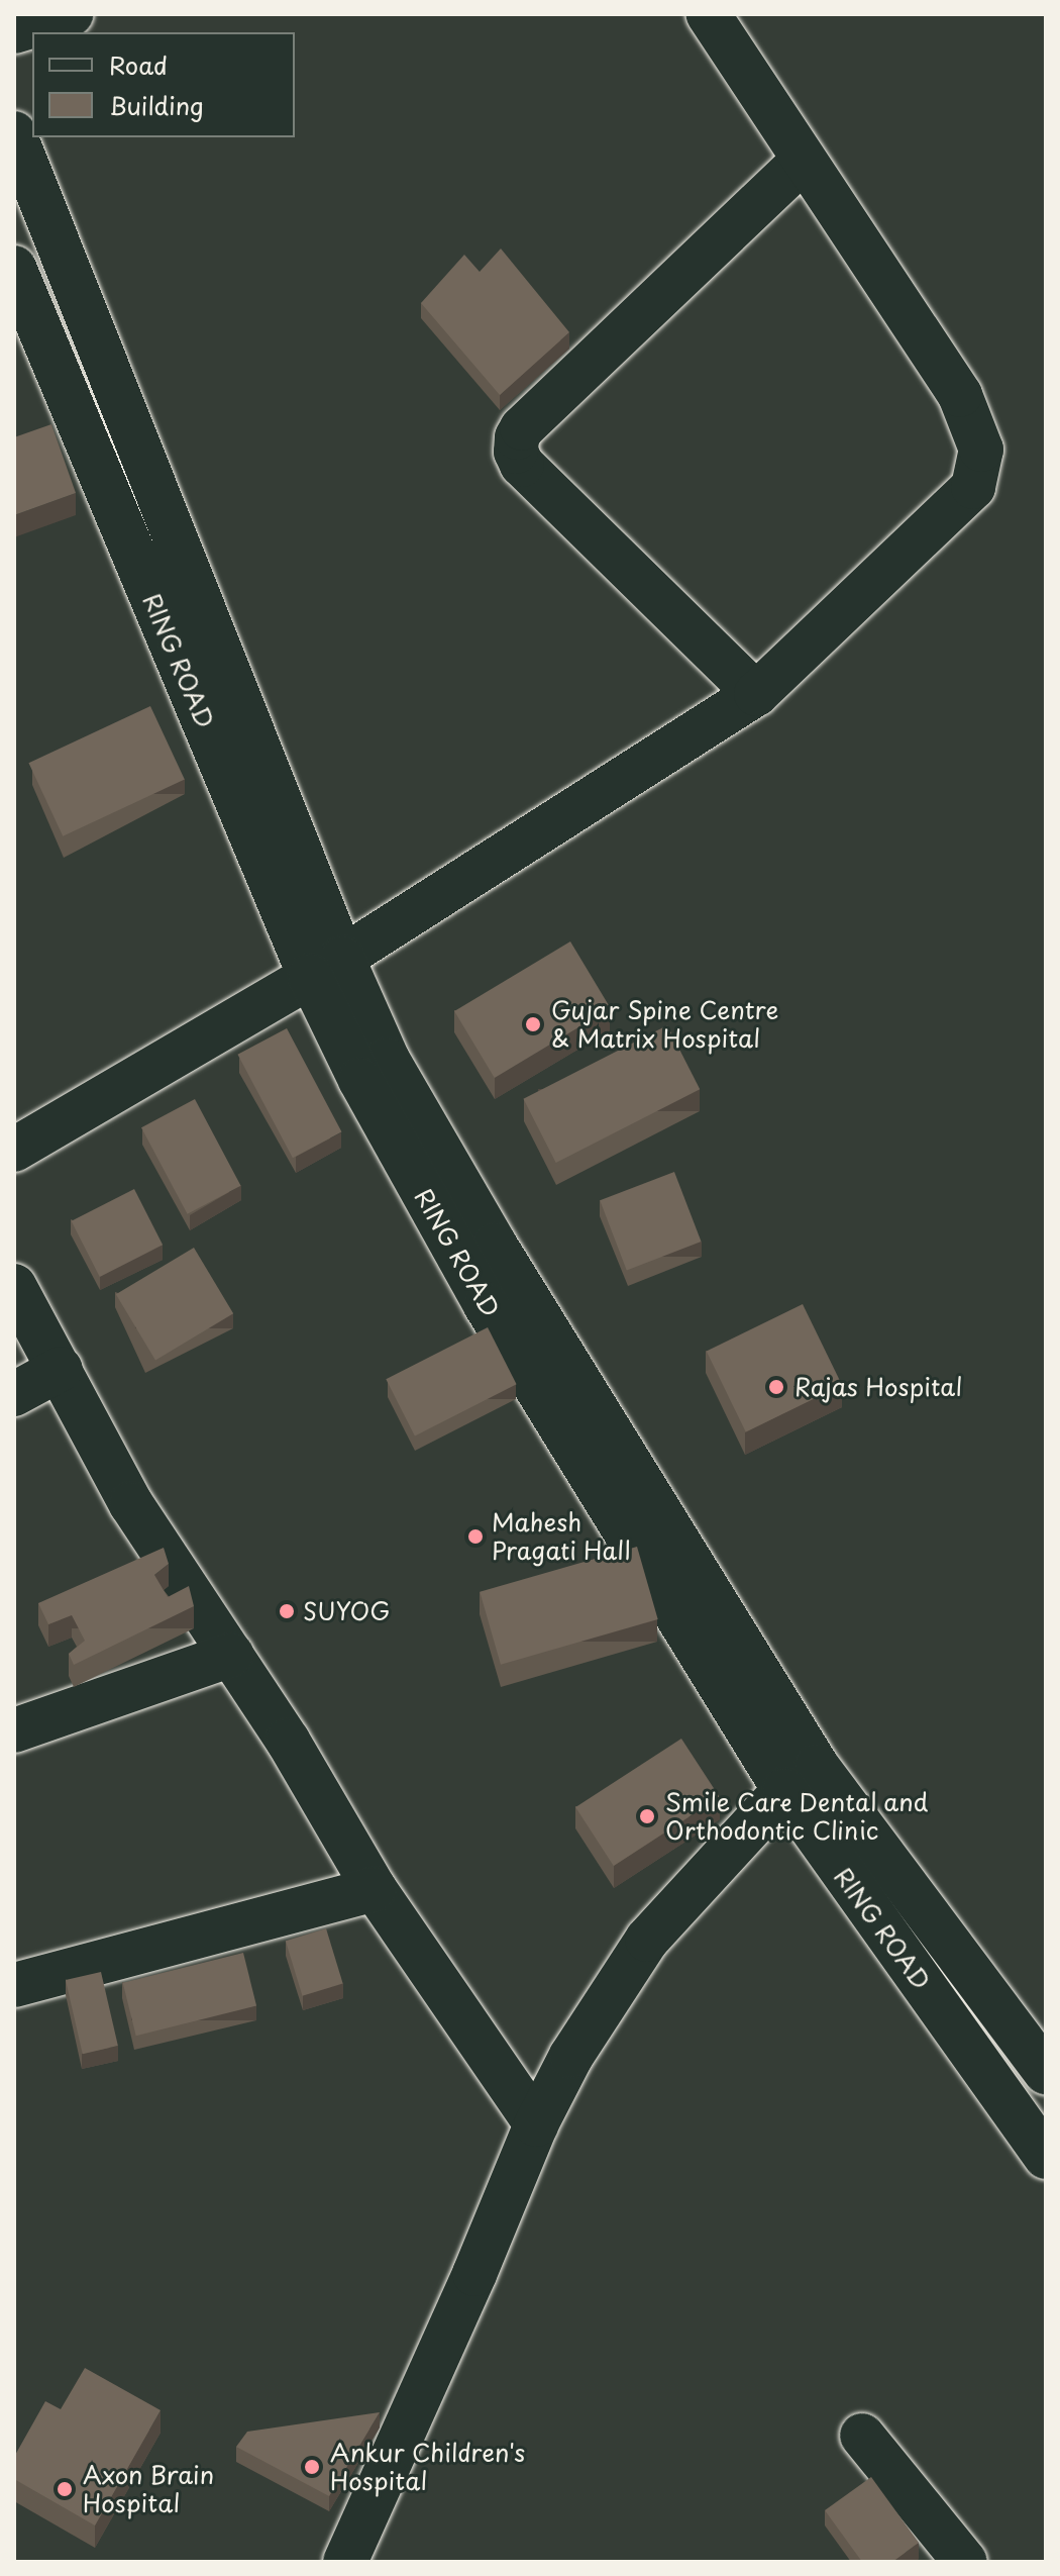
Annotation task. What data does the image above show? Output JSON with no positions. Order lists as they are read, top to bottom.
{
  "streets": {
    "street": ["RING ROAD"]
  },
  "places": [
    "Gujar Spine Centre & Matrix Hospital",
    "Rajas Hospital",
    "Mahesh Pragati Hall",
    "SUYOG",
    "Smile Care Dental and Orthodontic Clinic",
    "Ankur Children's Hospital",
    "Axon Brain Hospital"
  ],
  "legend": ["Road", "Building"]
}
